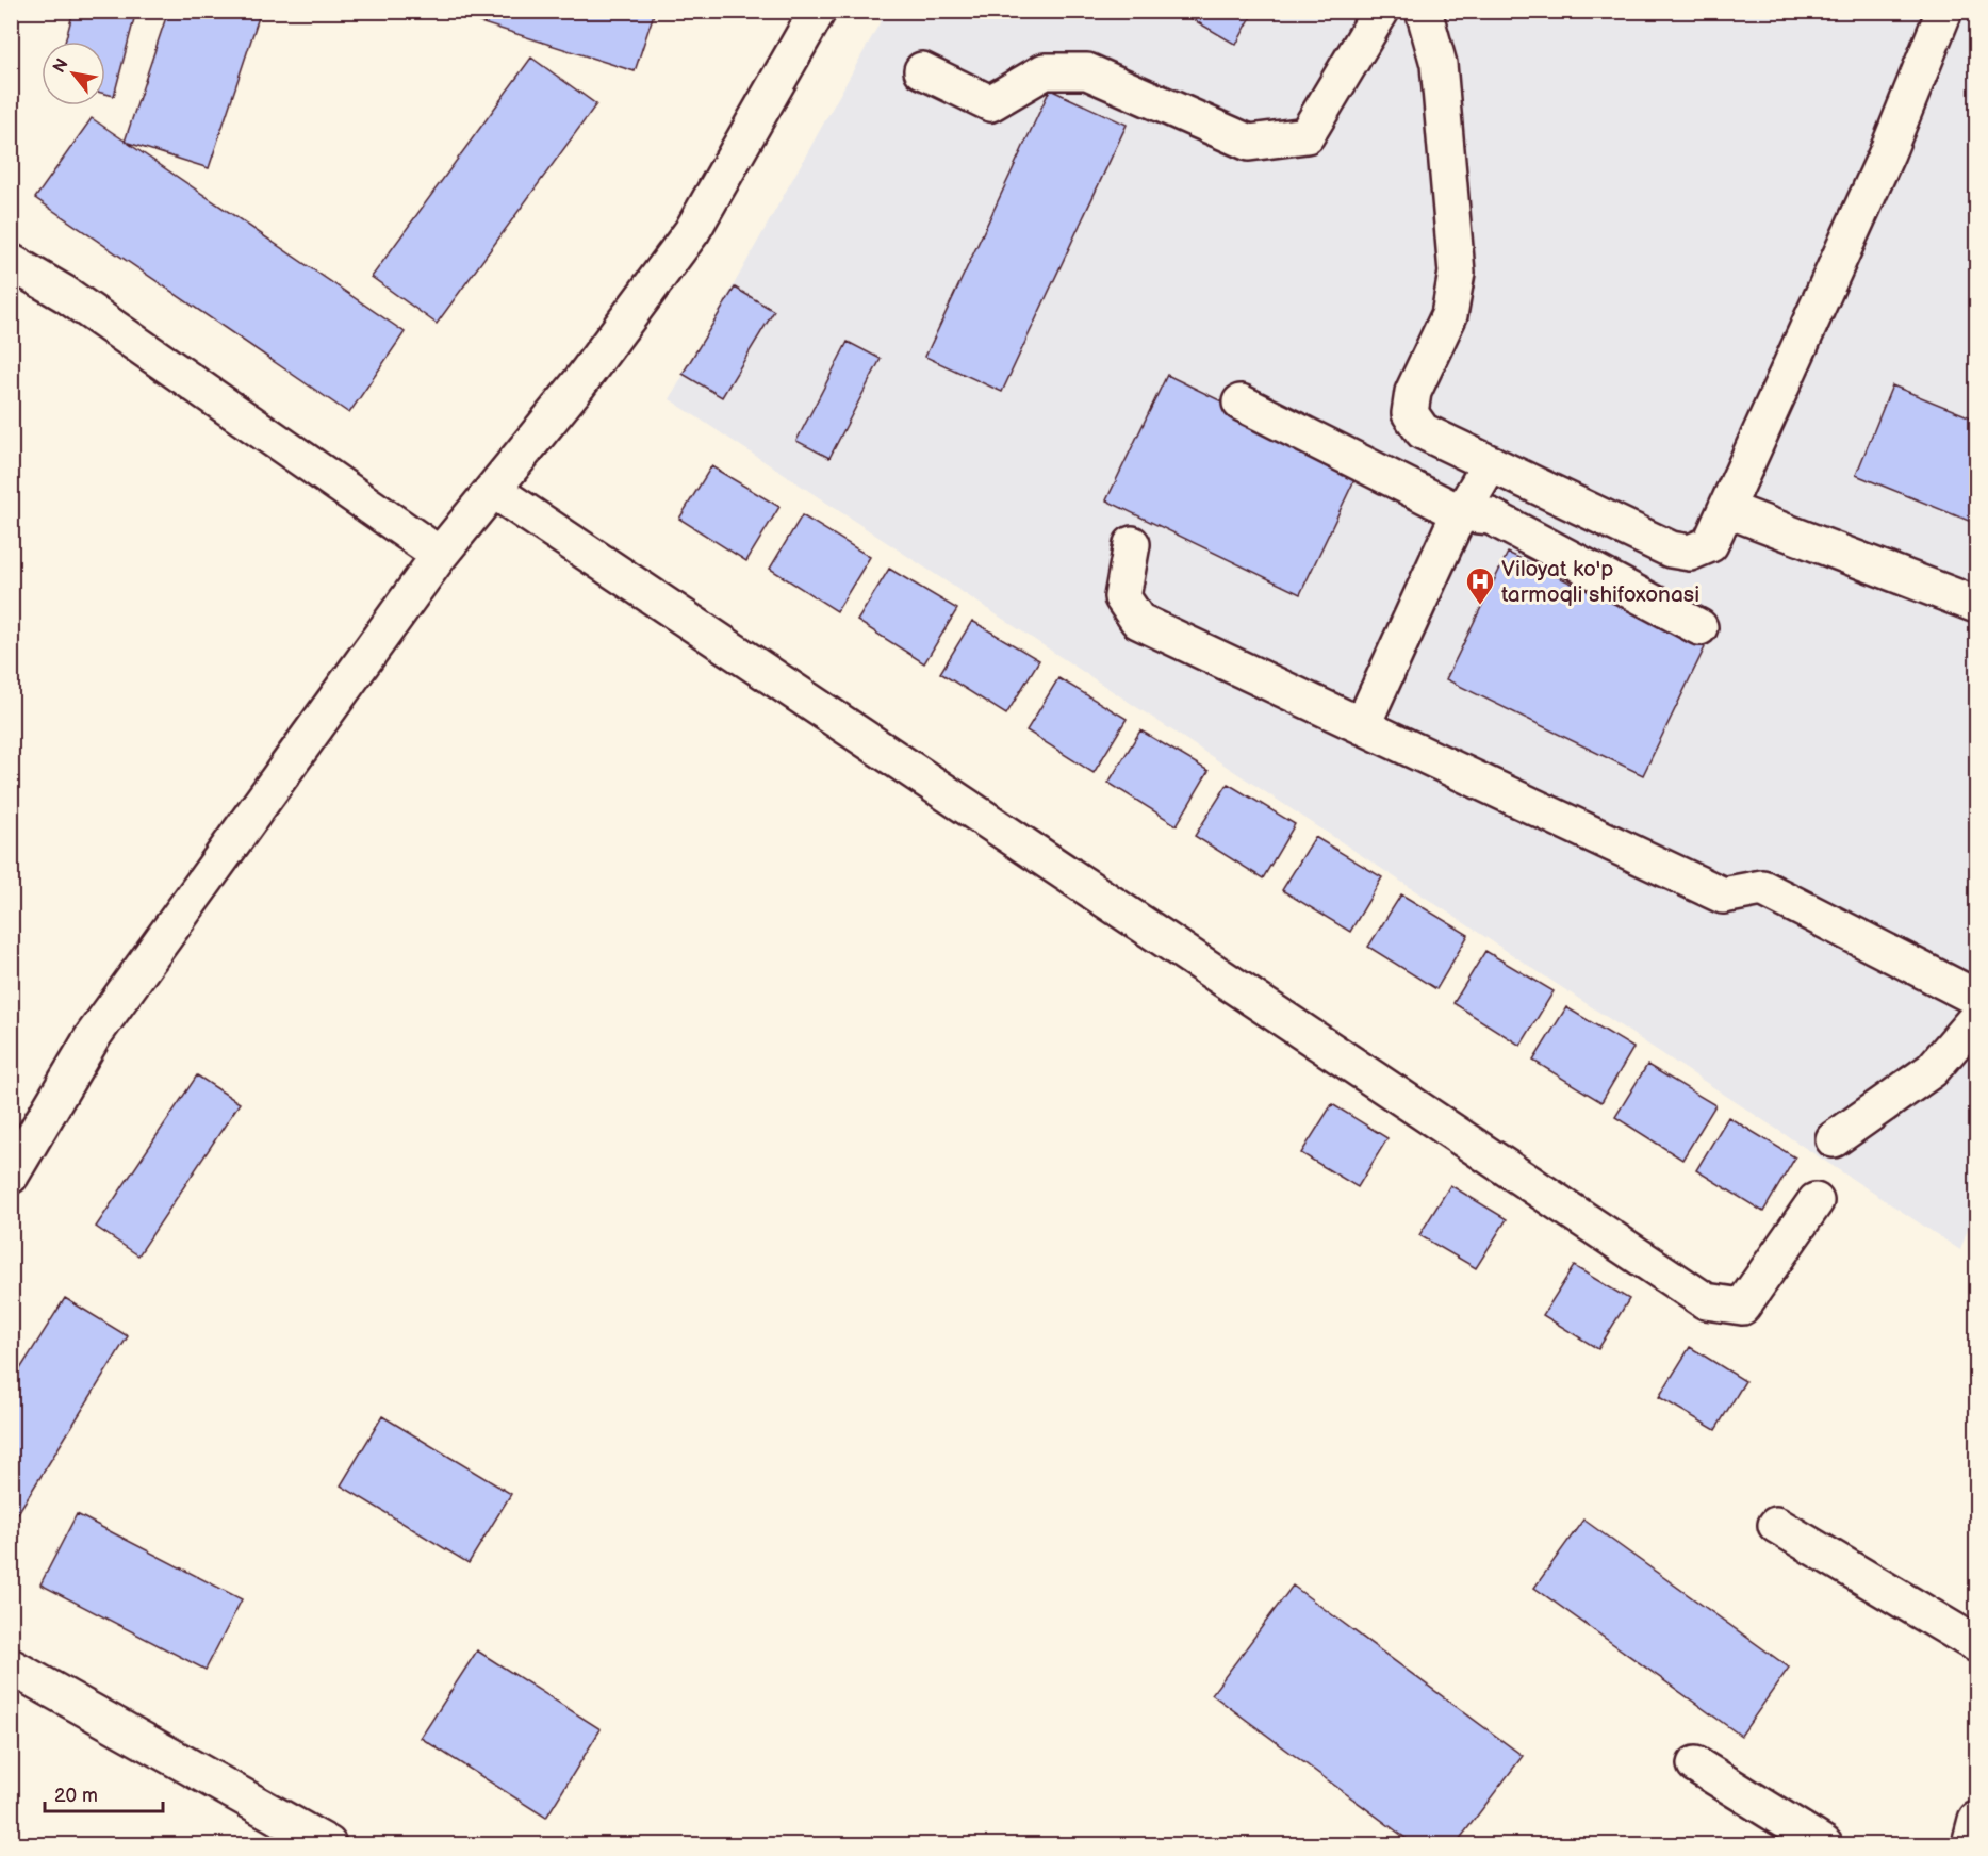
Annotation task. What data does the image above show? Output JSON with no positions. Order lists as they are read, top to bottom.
{
  "places": {
    "hospital": ["Viloyat ko'p tarmoqli shifoxonasi"]
  },
  "scale_bar": "20 m",
  "north": "top left"
}
